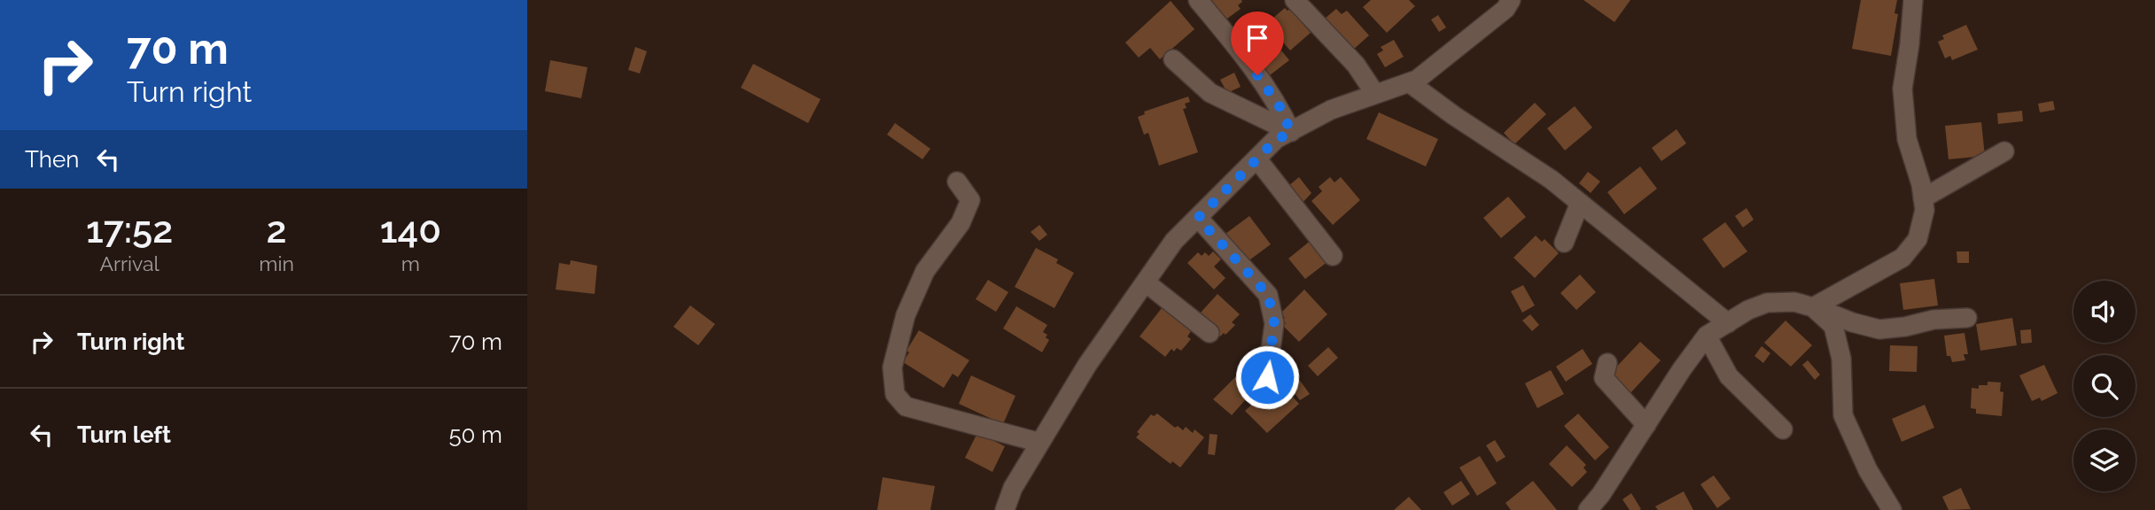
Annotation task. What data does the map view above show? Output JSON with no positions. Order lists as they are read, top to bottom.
{
  "page": {
    "turn": ["70 m", "Turn right"],
    "then": "Then",
    "eta": [
      "17:52",
      "Arrival",
      "2",
      "min",
      "140",
      "m"
    ],
    "list": [
      {
        "name": "Turn right",
        "value": "70 m"
      },
      {
        "name": "Turn left",
        "value": "50 m"
      }
    ]
  }
}
